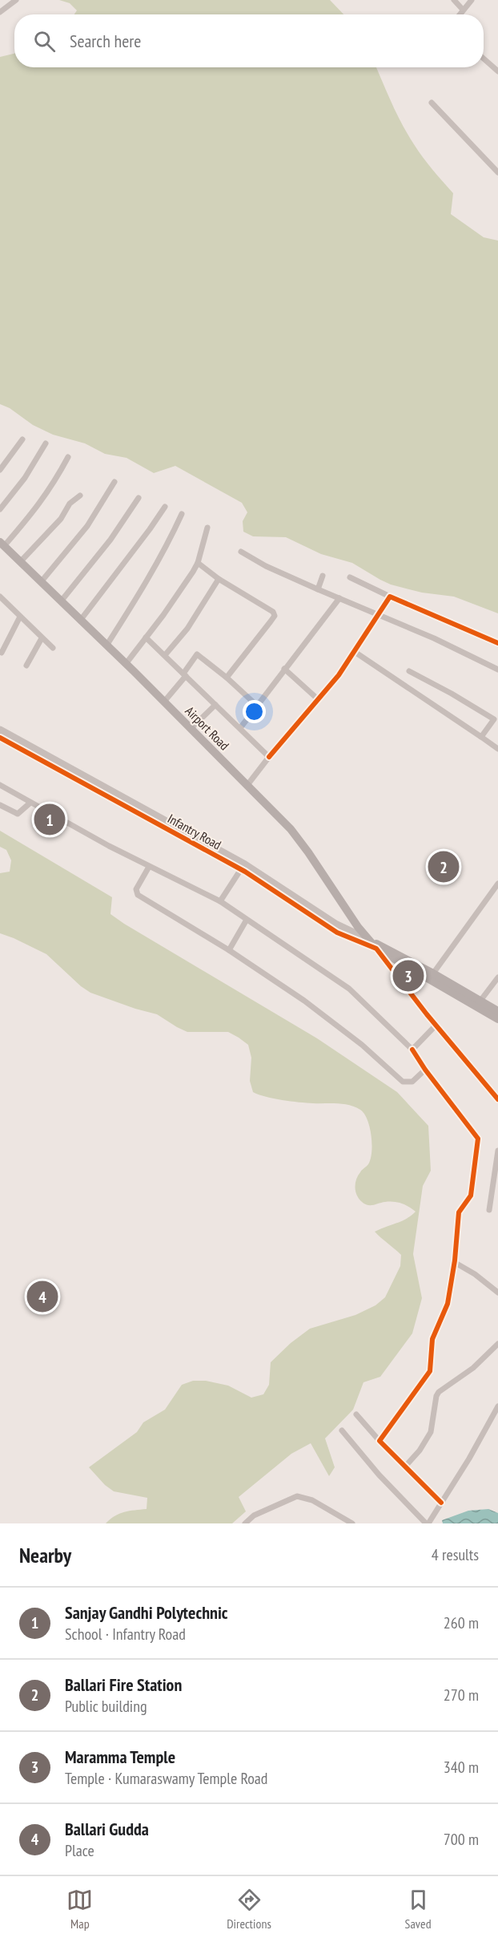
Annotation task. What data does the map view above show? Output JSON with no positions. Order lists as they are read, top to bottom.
{
  "streets": {
    "main road": ["Airport Road"],
    "street": ["Infantry Road"]
  },
  "crossings": [
    ["Airport Road", "Infantry Road"]
  ],
  "page": {
    "search": "Search here",
    "pins": [
      "1",
      "2",
      "3",
      "4"
    ],
    "heading": ["Nearby", "4 results"],
    "list": [
      {
        "mark": "1",
        "name": "Sanjay Gandhi Polytechnic",
        "note": "School · Infantry Road",
        "value": "260 m"
      },
      {
        "mark": "2",
        "name": "Ballari Fire Station",
        "note": "Public building",
        "value": "270 m"
      },
      {
        "mark": "3",
        "name": "Maramma Temple",
        "note": "Temple · Kumaraswamy Temple Road",
        "value": "340 m"
      },
      {
        "mark": "4",
        "name": "Ballari Gudda",
        "note": "Place",
        "value": "700 m"
      }
    ],
    "nav": ["Map", "Directions", "Saved"]
  }
}
